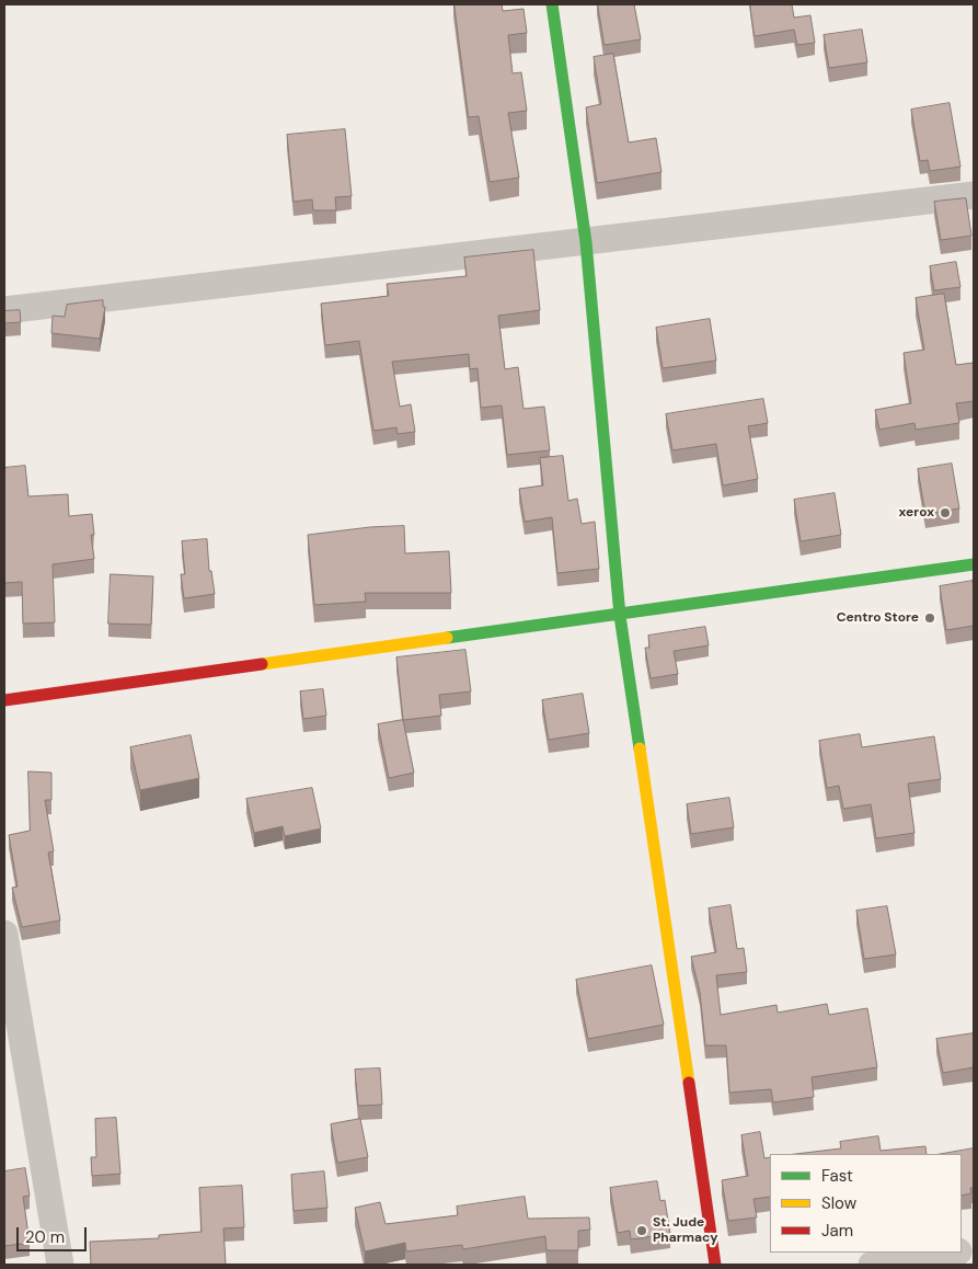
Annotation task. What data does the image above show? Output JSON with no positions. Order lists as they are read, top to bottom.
{
  "places": ["xerox", "Centro Store", "St. Jude Pharmacy"],
  "legend": ["Fast", "Slow", "Jam"],
  "scale_bar": "20 m"
}
